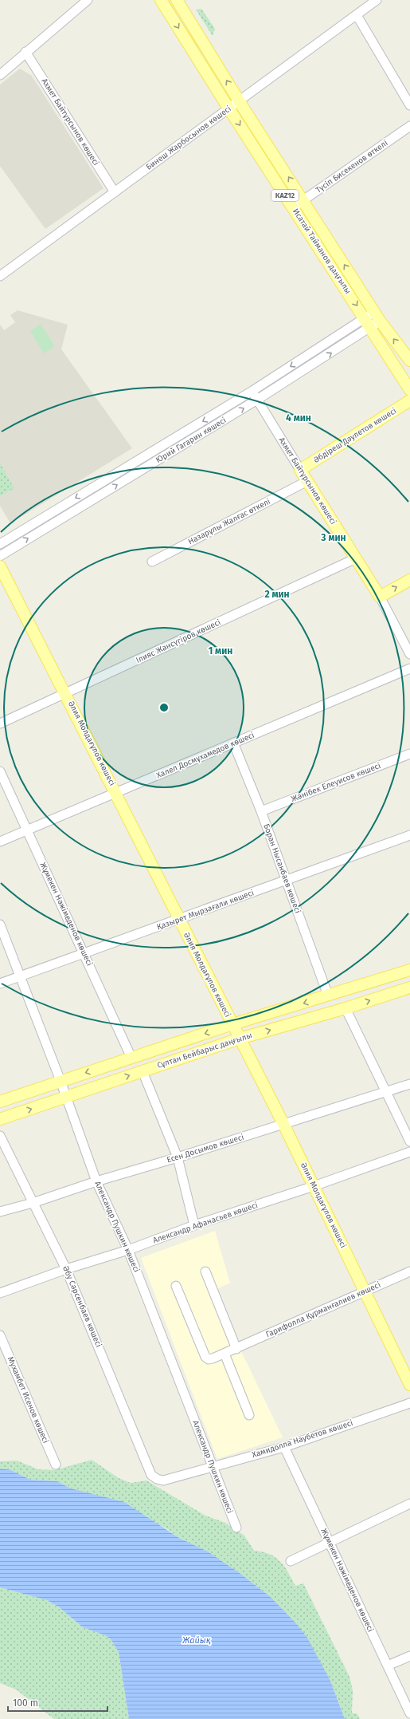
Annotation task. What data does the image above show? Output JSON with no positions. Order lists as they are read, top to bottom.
{
  "streets": {
    "main road": [
      "Ахмет Байтұрсынов көшесі",
      "KAZ12",
      "Исатай Тайманов даңғылы",
      "Әбдіреш Дәулетов көшесі",
      "Әлия Молдағұлов көшесі",
      "Сұлтан Бейбарыс даңғылы"
    ],
    "street": [
      "Бинеш Жарбосынов көшесі",
      "Түсіп Бисекенов өткелі",
      "Юрий Гагарин көшесі",
      "Назарұлы Жалғас өткелі",
      "Ілияс Жансүгіров көшесі",
      "Халел Досмұхамедов көшесі",
      "Жәнібек Елеуисов көшесі",
      "Боран Нысанбаев көшесі",
      "Қазырет Мырзағали көшесі",
      "Жұмекен Нәжімеденов көшесі",
      "Есен Досымов көшесі",
      "Александр Афанасьев көшесі",
      "Александр Пушкин көшесі",
      "Әбу Сәрсенбаев көшесі",
      "Гарифолла Құрманғалиев көшесі",
      "Мухамбет Исенов көшесі",
      "Хамидолла Наубетов көшесі"
    ]
  },
  "crossings": [
    ["Ахмет Байтұрсынов көшесі", "Бинеш Жарбосынов көшесі"],
    ["Ахмет Байтұрсынов көшесі", "Әбдіреш Дәулетов көшесі"],
    ["Ахмет Байтұрсынов көшесі", "Юрий Гагарин көшесі"],
    ["Ахмет Байтұрсынов көшесі", "Назарұлы Жалғас өткелі"],
    ["Ахмет Байтұрсынов көшесі", "Ілияс Жансүгіров көшесі"],
    ["Бинеш Жарбосынов көшесі", "Исатай Тайманов даңғылы"],
    ["Түсіп Бисекенов өткелі", "Исатай Тайманов даңғылы"],
    ["Исатай Тайманов даңғылы", "Юрий Гагарин көшесі"],
    ["Ілияс Жансүгіров көшесі", "Әлия Молдағұлов көшесі"],
    ["Әлия Молдағұлов көшесі", "Халел Досмұхамедов көшесі"],
    ["Әлия Молдағұлов көшесі", "Қазырет Мырзағали көшесі"],
    ["Әлия Молдағұлов көшесі", "Сұлтан Бейбарыс даңғылы"],
    ["Әлия Молдағұлов көшесі", "Есен Досымов көшесі"],
    ["Әлия Молдағұлов көшесі", "Александр Афанасьев көшесі"],
    ["Әлия Молдағұлов көшесі", "Гарифолла Құрманғалиев көшесі"],
    ["Халел Досмұхамедов көшесі", "Боран Нысанбаев көшесі"],
    ["Халел Досмұхамедов көшесі", "Жұмекен Нәжімеденов көшесі"],
    ["Жәнібек Елеуисов көшесі", "Боран Нысанбаев көшесі"],
    ["Боран Нысанбаев көшесі", "Қазырет Мырзағали көшесі"],
    ["Боран Нысанбаев көшесі", "Сұлтан Бейбарыс даңғылы"],
    ["Қазырет Мырзағали көшесі", "Жұмекен Нәжімеденов көшесі"],
    ["Қазырет Мырзағали көшесі", "Александр Пушкин көшесі"],
    ["Жұмекен Нәжімеденов көшесі", "Сұлтан Бейбарыс даңғылы"],
    ["Жұмекен Нәжімеденов көшесі", "Хамидолла Наубетов көшесі"],
    ["Сұлтан Бейбарыс даңғылы", "Александр Пушкин көшесі"],
    ["Есен Досымов көшесі", "Александр Пушкин көшесі"],
    ["Есен Досымов көшесі", "Әбу Сәрсенбаев көшесі"],
    ["Александр Афанасьев көшесі", "Александр Пушкин көшесі"],
    ["Александр Афанасьев көшесі", "Әбу Сәрсенбаев көшесі"],
    ["Александр Пушкин көшесі", "Хамидолла Наубетов көшесі"],
    ["Әбу Сәрсенбаев көшесі", "Хамидолла Наубетов көшесі"]
  ],
  "water": ["Жайық"],
  "scale_bar": "100 m",
  "rings": [
    "4 мин",
    "3 мин",
    "2 мин",
    "1 мин"
  ]
}
